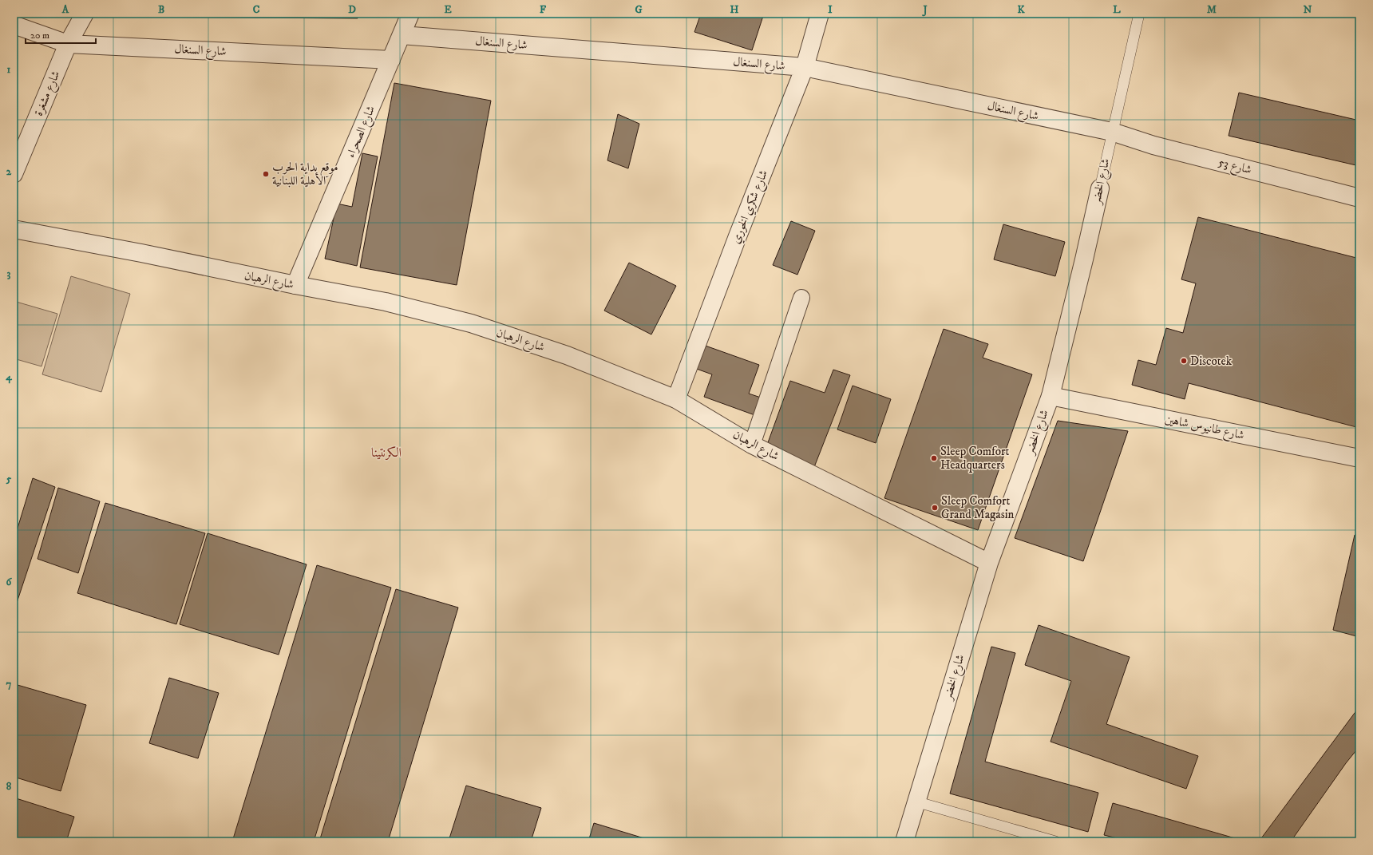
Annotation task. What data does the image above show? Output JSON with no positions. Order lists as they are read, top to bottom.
{
  "streets": {
    "street": [
      "شارع السنغال",
      "شارع مشغرة",
      "شارع الصحراء",
      "شارع 53",
      "شارع الخضر",
      "شارع شكري الخوري",
      "شارع الرهبان",
      "شارع طانيوس شاهين"
    ]
  },
  "crossings": [
    ["شارع السنغال", "شارع مشغرة"],
    ["شارع السنغال", "شارع الصحراء"],
    ["شارع السنغال", "شارع 53"],
    ["شارع السنغال", "شارع الخضر"],
    ["شارع السنغال", "شارع شكري الخوري"],
    ["شارع الصحراء", "شارع الرهبان"],
    ["شارع 53", "شارع الخضر"],
    ["شارع الخضر", "شارع الرهبان"],
    ["شارع الخضر", "شارع طانيوس شاهين"],
    ["شارع شكري الخوري", "شارع الرهبان"]
  ],
  "districts": ["الكرنتينا"],
  "places": [
    "موقع بداية الحرب الأهلية اللبنانية",
    "Discotek",
    "Sleep Comfort Headquarters",
    "Sleep Comfort Grand Magasin"
  ],
  "scale_bar": "20 m",
  "grid": {
    "columns": [
      "A",
      "B",
      "C",
      "D",
      "E",
      "F",
      "G",
      "H",
      "I",
      "J",
      "K",
      "L",
      "M",
      "N"
    ],
    "rows": [
      "1",
      "2",
      "3",
      "4",
      "5",
      "6",
      "7",
      "8"
    ]
  }
}
